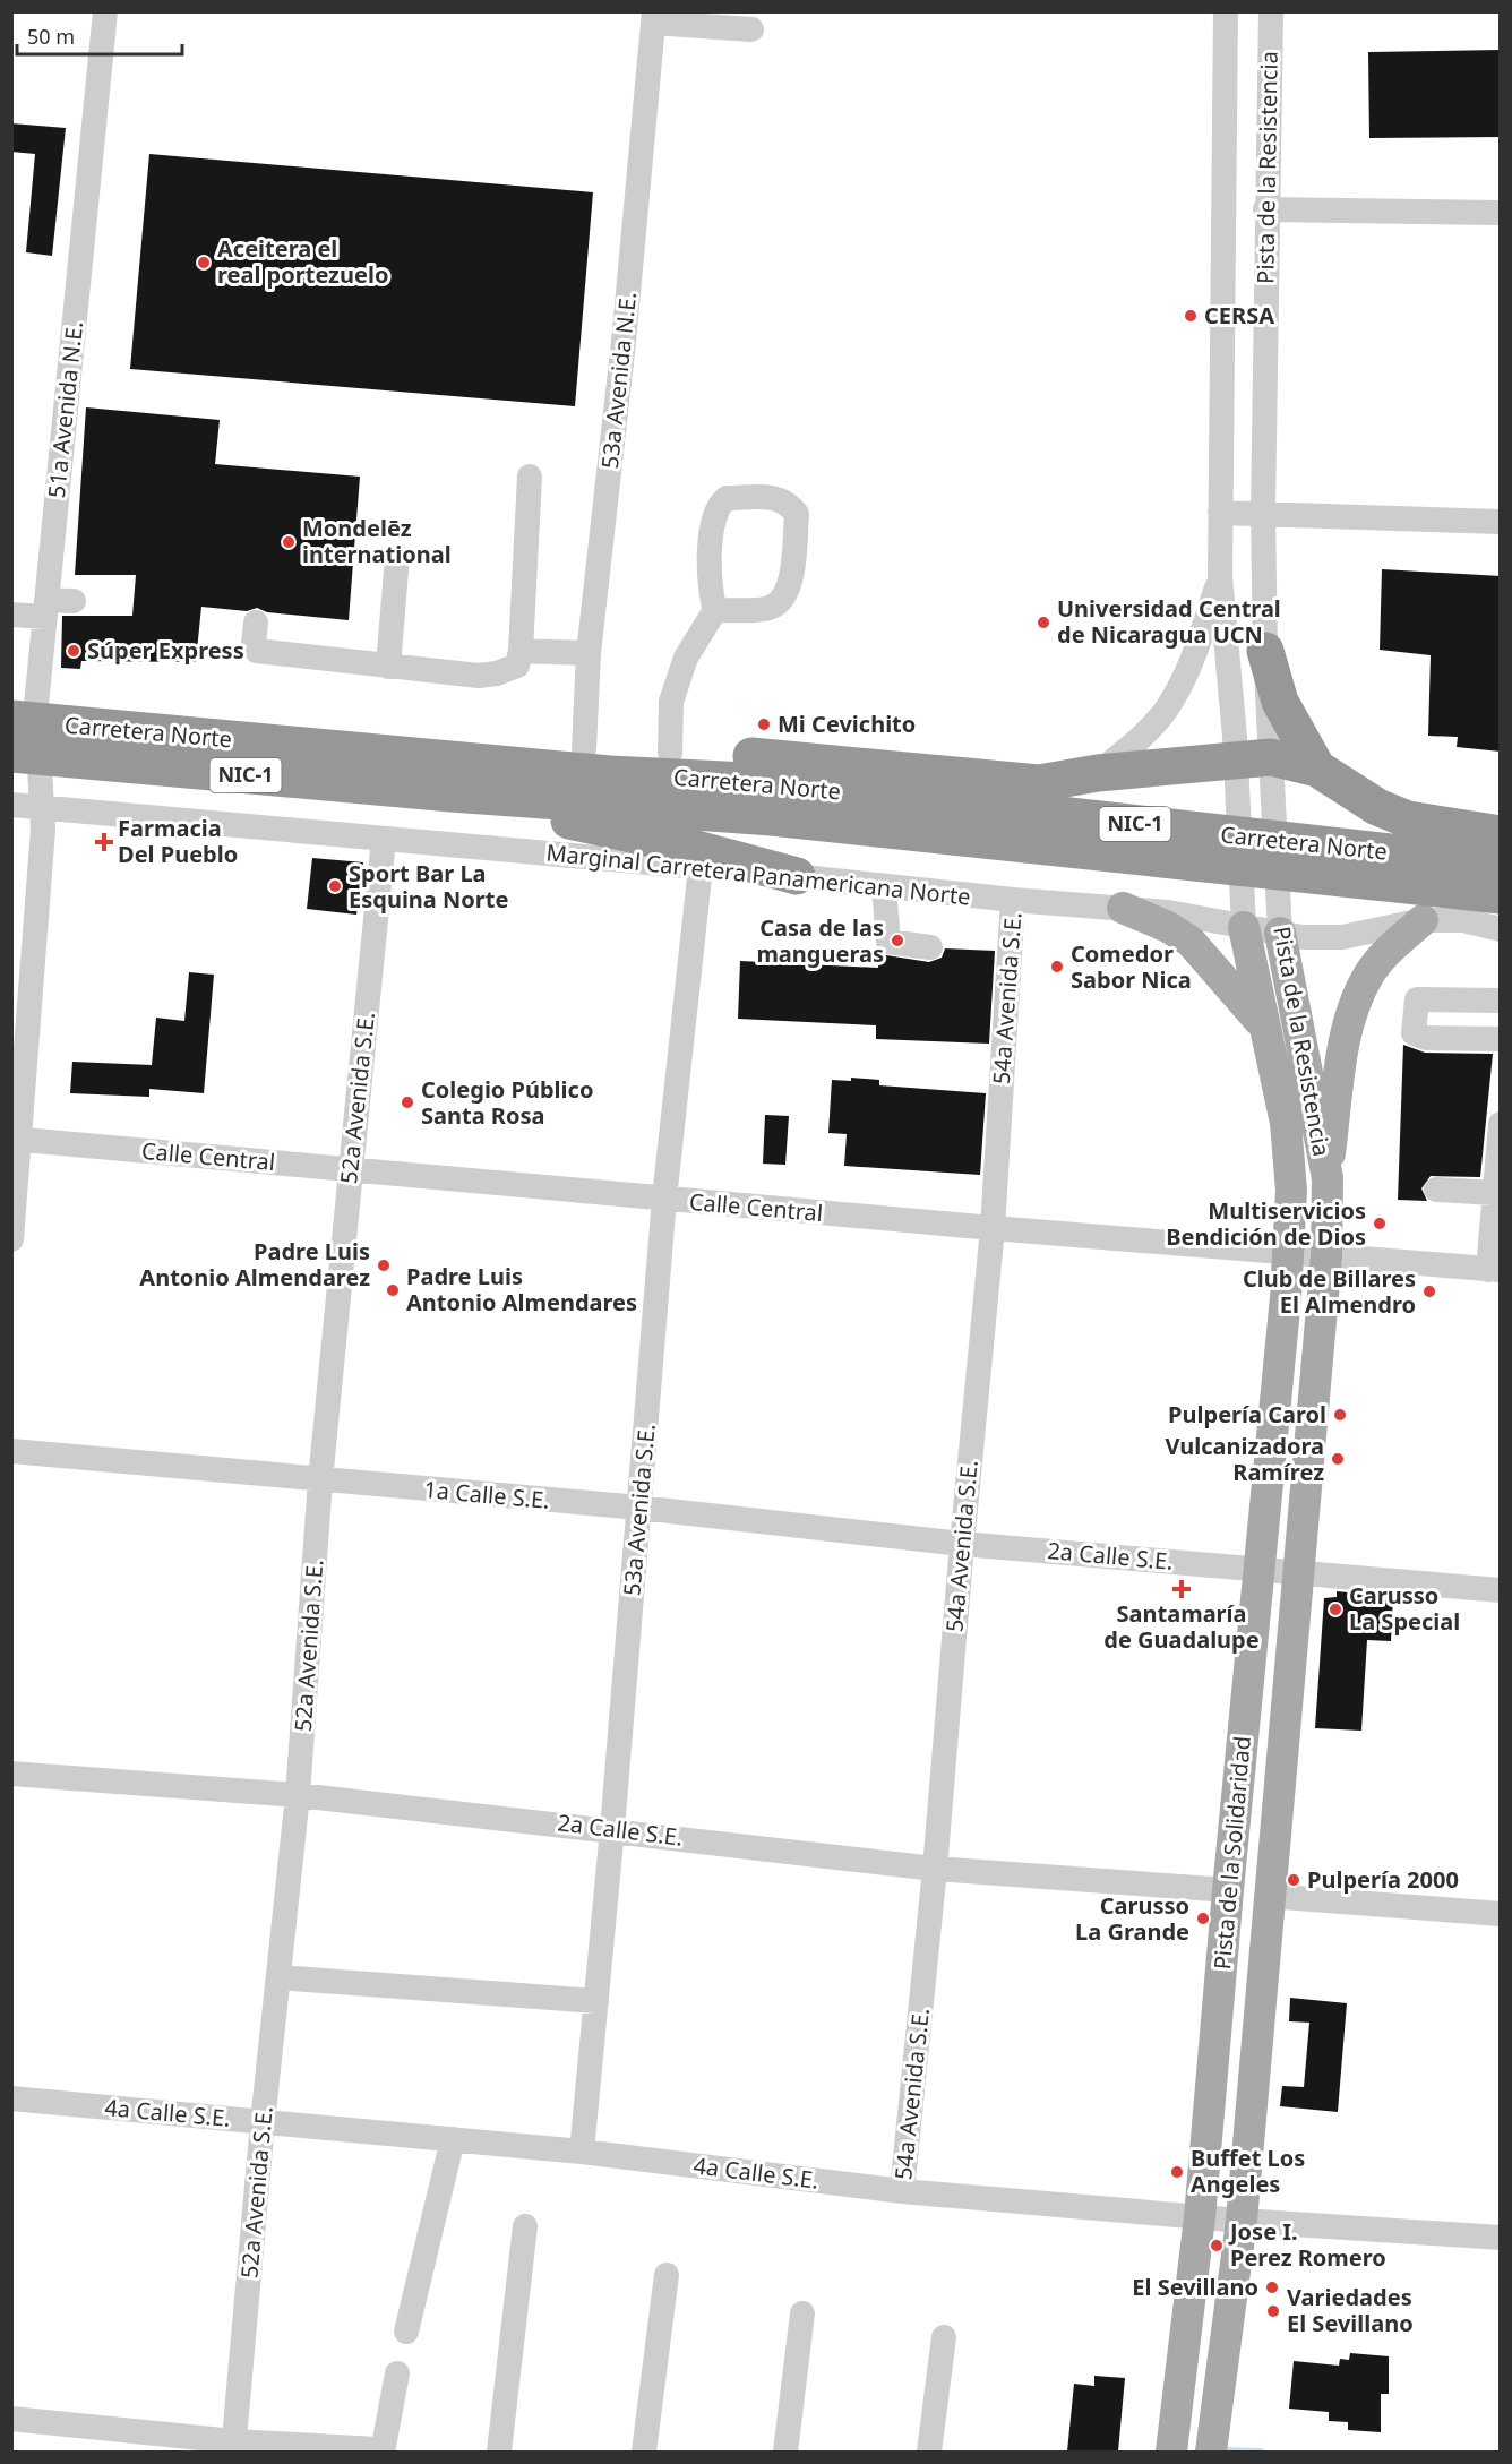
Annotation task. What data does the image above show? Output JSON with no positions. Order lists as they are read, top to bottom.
{
  "streets": {
    "highway": ["Carretera Norte", "NIC-1"],
    "main road": ["Pista de la Resistencia", "Pista de la Solidaridad"],
    "street": [
      "53a Avenida N.E.",
      "51a Avenida N.E.",
      "Marginal Carretera Panamericana Norte",
      "54a Avenida S.E.",
      "52a Avenida S.E.",
      "Calle Central",
      "1a Calle S.E.",
      "53a Avenida S.E.",
      "2a Calle S.E.",
      "4a Calle S.E."
    ]
  },
  "crossings": [
    ["Pista de la Resistencia", "Marginal Carretera Panamericana Norte"],
    ["Pista de la Resistencia", "Calle Central"],
    ["Pista de la Resistencia", "Pista de la Solidaridad"],
    ["51a Avenida N.E.", "Carretera Norte"],
    ["51a Avenida N.E.", "Marginal Carretera Panamericana Norte"],
    ["51a Avenida N.E.", "Calle Central"],
    ["Marginal Carretera Panamericana Norte", "54a Avenida S.E."],
    ["Marginal Carretera Panamericana Norte", "52a Avenida S.E."],
    ["Marginal Carretera Panamericana Norte", "53a Avenida S.E."],
    ["54a Avenida S.E.", "Calle Central"],
    ["54a Avenida S.E.", "1a Calle S.E."],
    ["54a Avenida S.E.", "2a Calle S.E."],
    ["54a Avenida S.E.", "4a Calle S.E."],
    ["52a Avenida S.E.", "Calle Central"],
    ["52a Avenida S.E.", "1a Calle S.E."],
    ["52a Avenida S.E.", "2a Calle S.E."],
    ["52a Avenida S.E.", "4a Calle S.E."],
    ["Calle Central", "53a Avenida S.E."],
    ["Calle Central", "Pista de la Solidaridad"],
    ["1a Calle S.E.", "53a Avenida S.E."],
    ["1a Calle S.E.", "2a Calle S.E."],
    ["53a Avenida S.E.", "2a Calle S.E."],
    ["53a Avenida S.E.", "4a Calle S.E."],
    ["2a Calle S.E.", "Pista de la Solidaridad"],
    ["Pista de la Solidaridad", "4a Calle S.E."]
  ],
  "places": {
    "other": [
      "Aceitera el real portezuelo",
      "CERSA",
      "Mondelēz international",
      "Universidad Central de Nicaragua UCN",
      "Súper Express",
      "Mi Cevichito",
      "Sport Bar La Esquina Norte",
      "Casa de las mangueras",
      "Comedor Sabor Nica",
      "Colegio Público Santa Rosa",
      "Multiservicios Bendición de Dios",
      "Padre Luis Antonio Almendarez",
      "Padre Luis Antonio Almendares",
      "Club de Billares El Almendro",
      "Pulpería Carol",
      "Vulcanizadora Ramírez",
      "Carusso La Special",
      "Pulpería 2000",
      "Carusso La Grande",
      "Buffet Los Angeles",
      "Jose I. Perez Romero",
      "El Sevillano",
      "Variedades El Sevillano"
    ],
    "health": ["Farmacia Del Pueblo", "Santamaría de Guadalupe"]
  },
  "scale_bar": "50 m"
}
